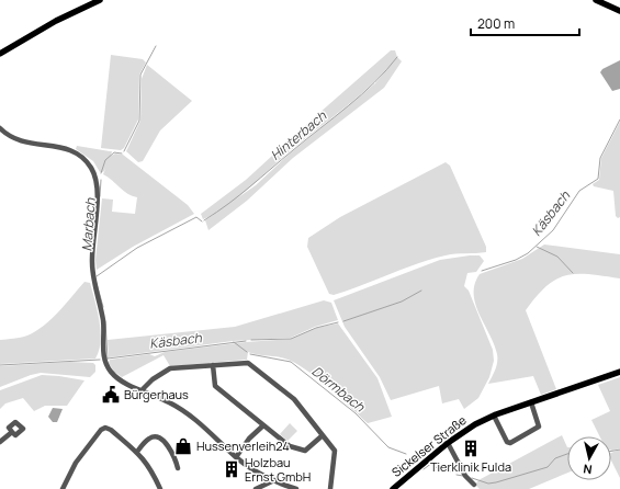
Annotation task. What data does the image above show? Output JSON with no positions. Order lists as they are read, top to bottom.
{
  "streets": {
    "main road": ["Sickelser Straße"]
  },
  "water": [
    "Hinterbach",
    "Käsbach",
    "Marbach",
    "Dörmbach"
  ],
  "places": {
    "public building": ["Bürgerhaus"],
    "shop": ["Hussenverleih24"],
    "building": ["Tierklinik Fulda", "Holzbau Ernst GmbH"]
  },
  "scale_bar": "200 m",
  "north": "bottom"
}
